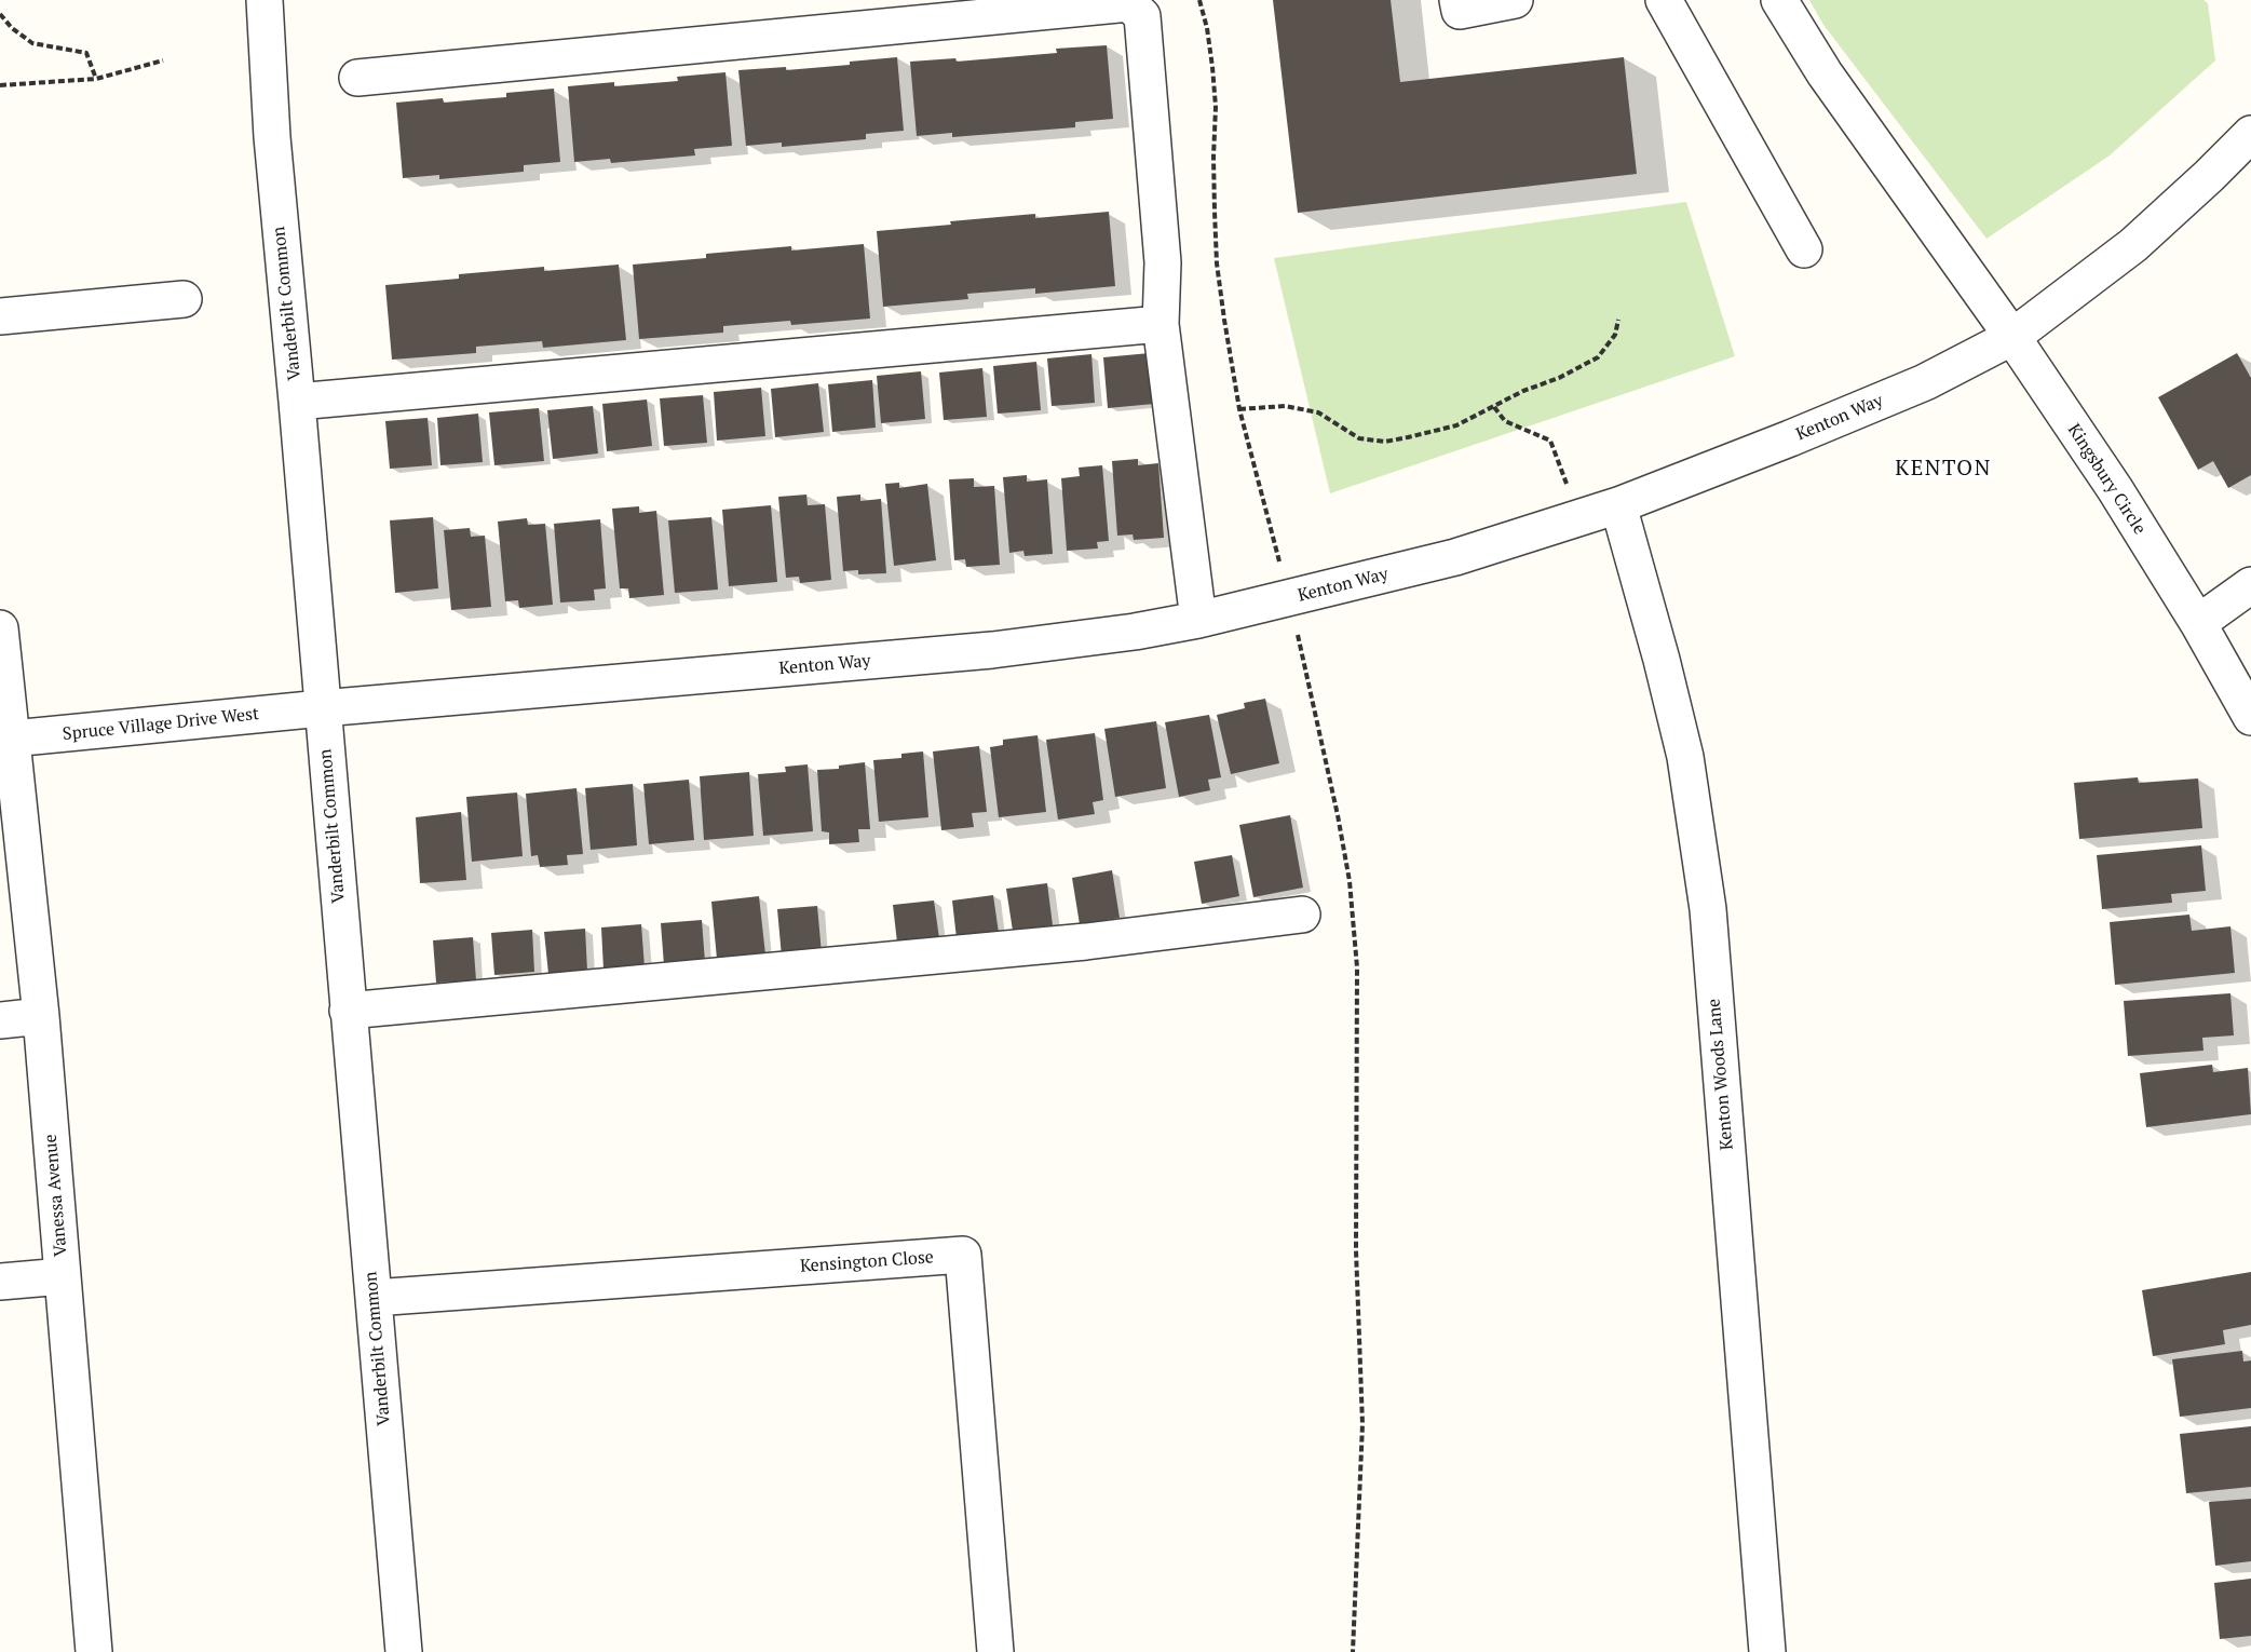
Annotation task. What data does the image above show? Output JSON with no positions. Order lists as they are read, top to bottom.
{
  "streets": {
    "street": [
      "Vanderbilt Common",
      "Kenton Way",
      "Kingsbury Circle",
      "Spruce Village Drive West",
      "Kenton Woods Lane",
      "Vanessa Avenue",
      "Kensington Close"
    ]
  },
  "crossings": [
    ["Vanderbilt Common", "Kenton Way"],
    ["Vanderbilt Common", "Spruce Village Drive West"],
    ["Vanderbilt Common", "Kensington Close"],
    ["Kenton Way", "Kingsbury Circle"],
    ["Kenton Way", "Spruce Village Drive West"],
    ["Kenton Way", "Kenton Woods Lane"],
    ["Spruce Village Drive West", "Vanessa Avenue"]
  ],
  "districts": ["KENTON"]
}
